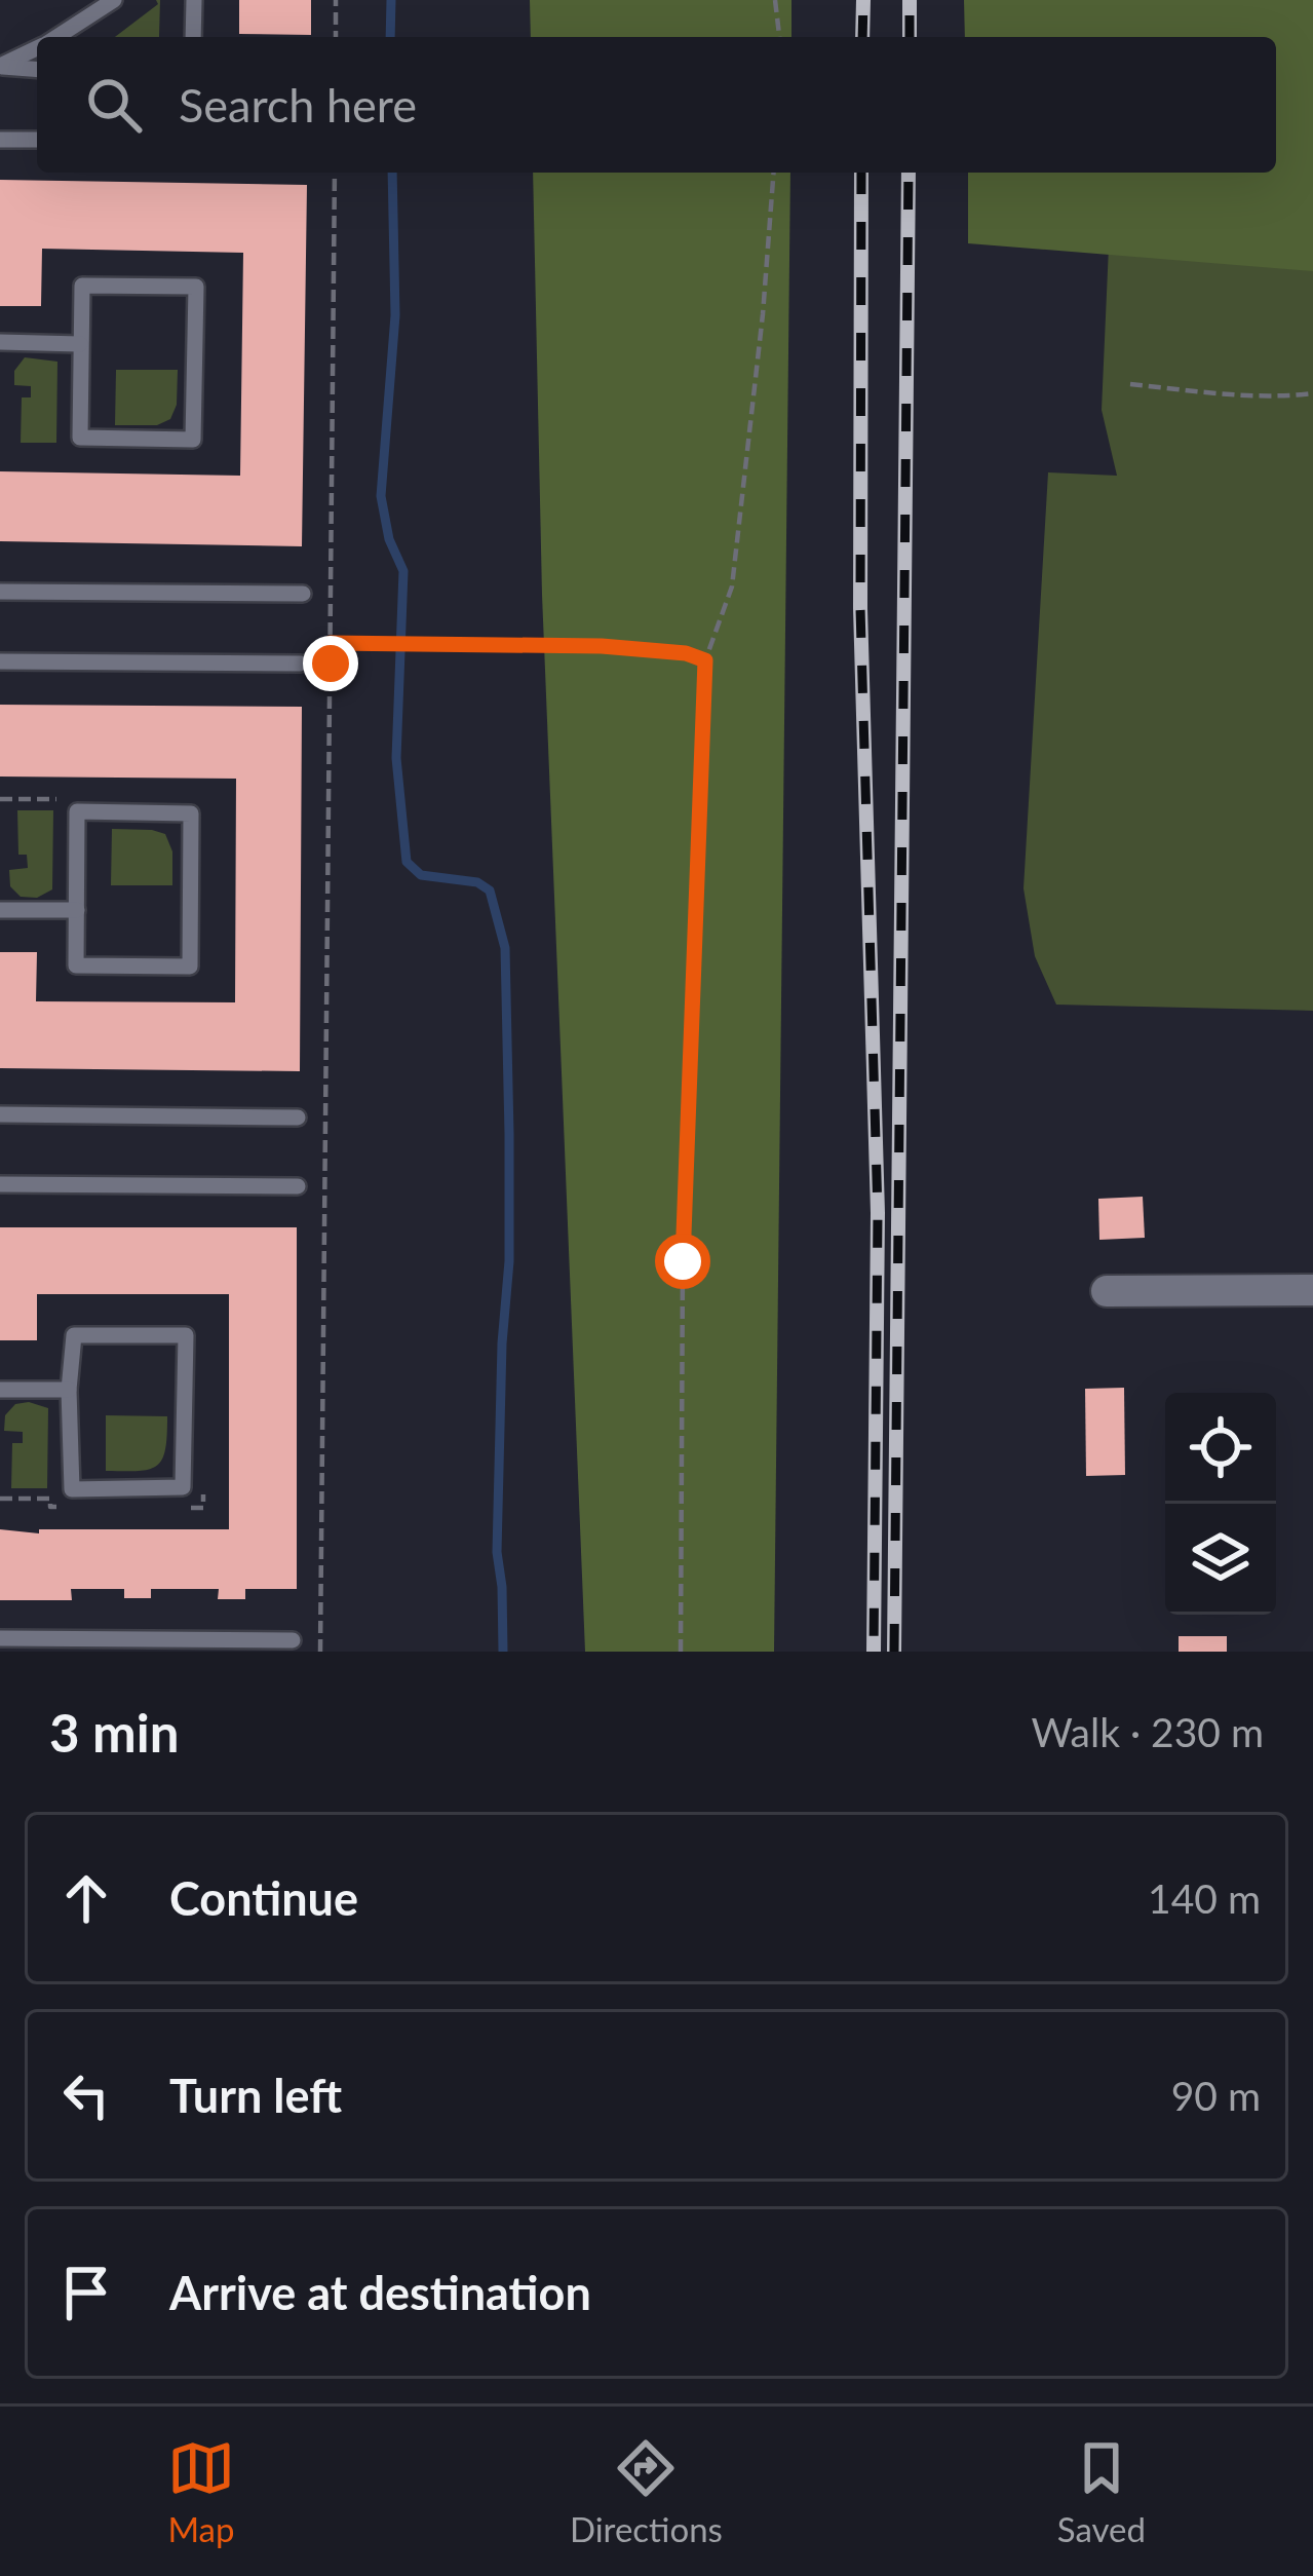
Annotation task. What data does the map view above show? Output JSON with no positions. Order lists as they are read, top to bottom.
{
  "page": {
    "search": "Search here",
    "heading": ["3 min", "Walk · 230 m"],
    "list": [
      ["Continue", "140 m"],
      ["Turn left", "90 m"],
      "Arrive at destination"
    ],
    "nav": ["Map", "Directions", "Saved"]
  }
}
